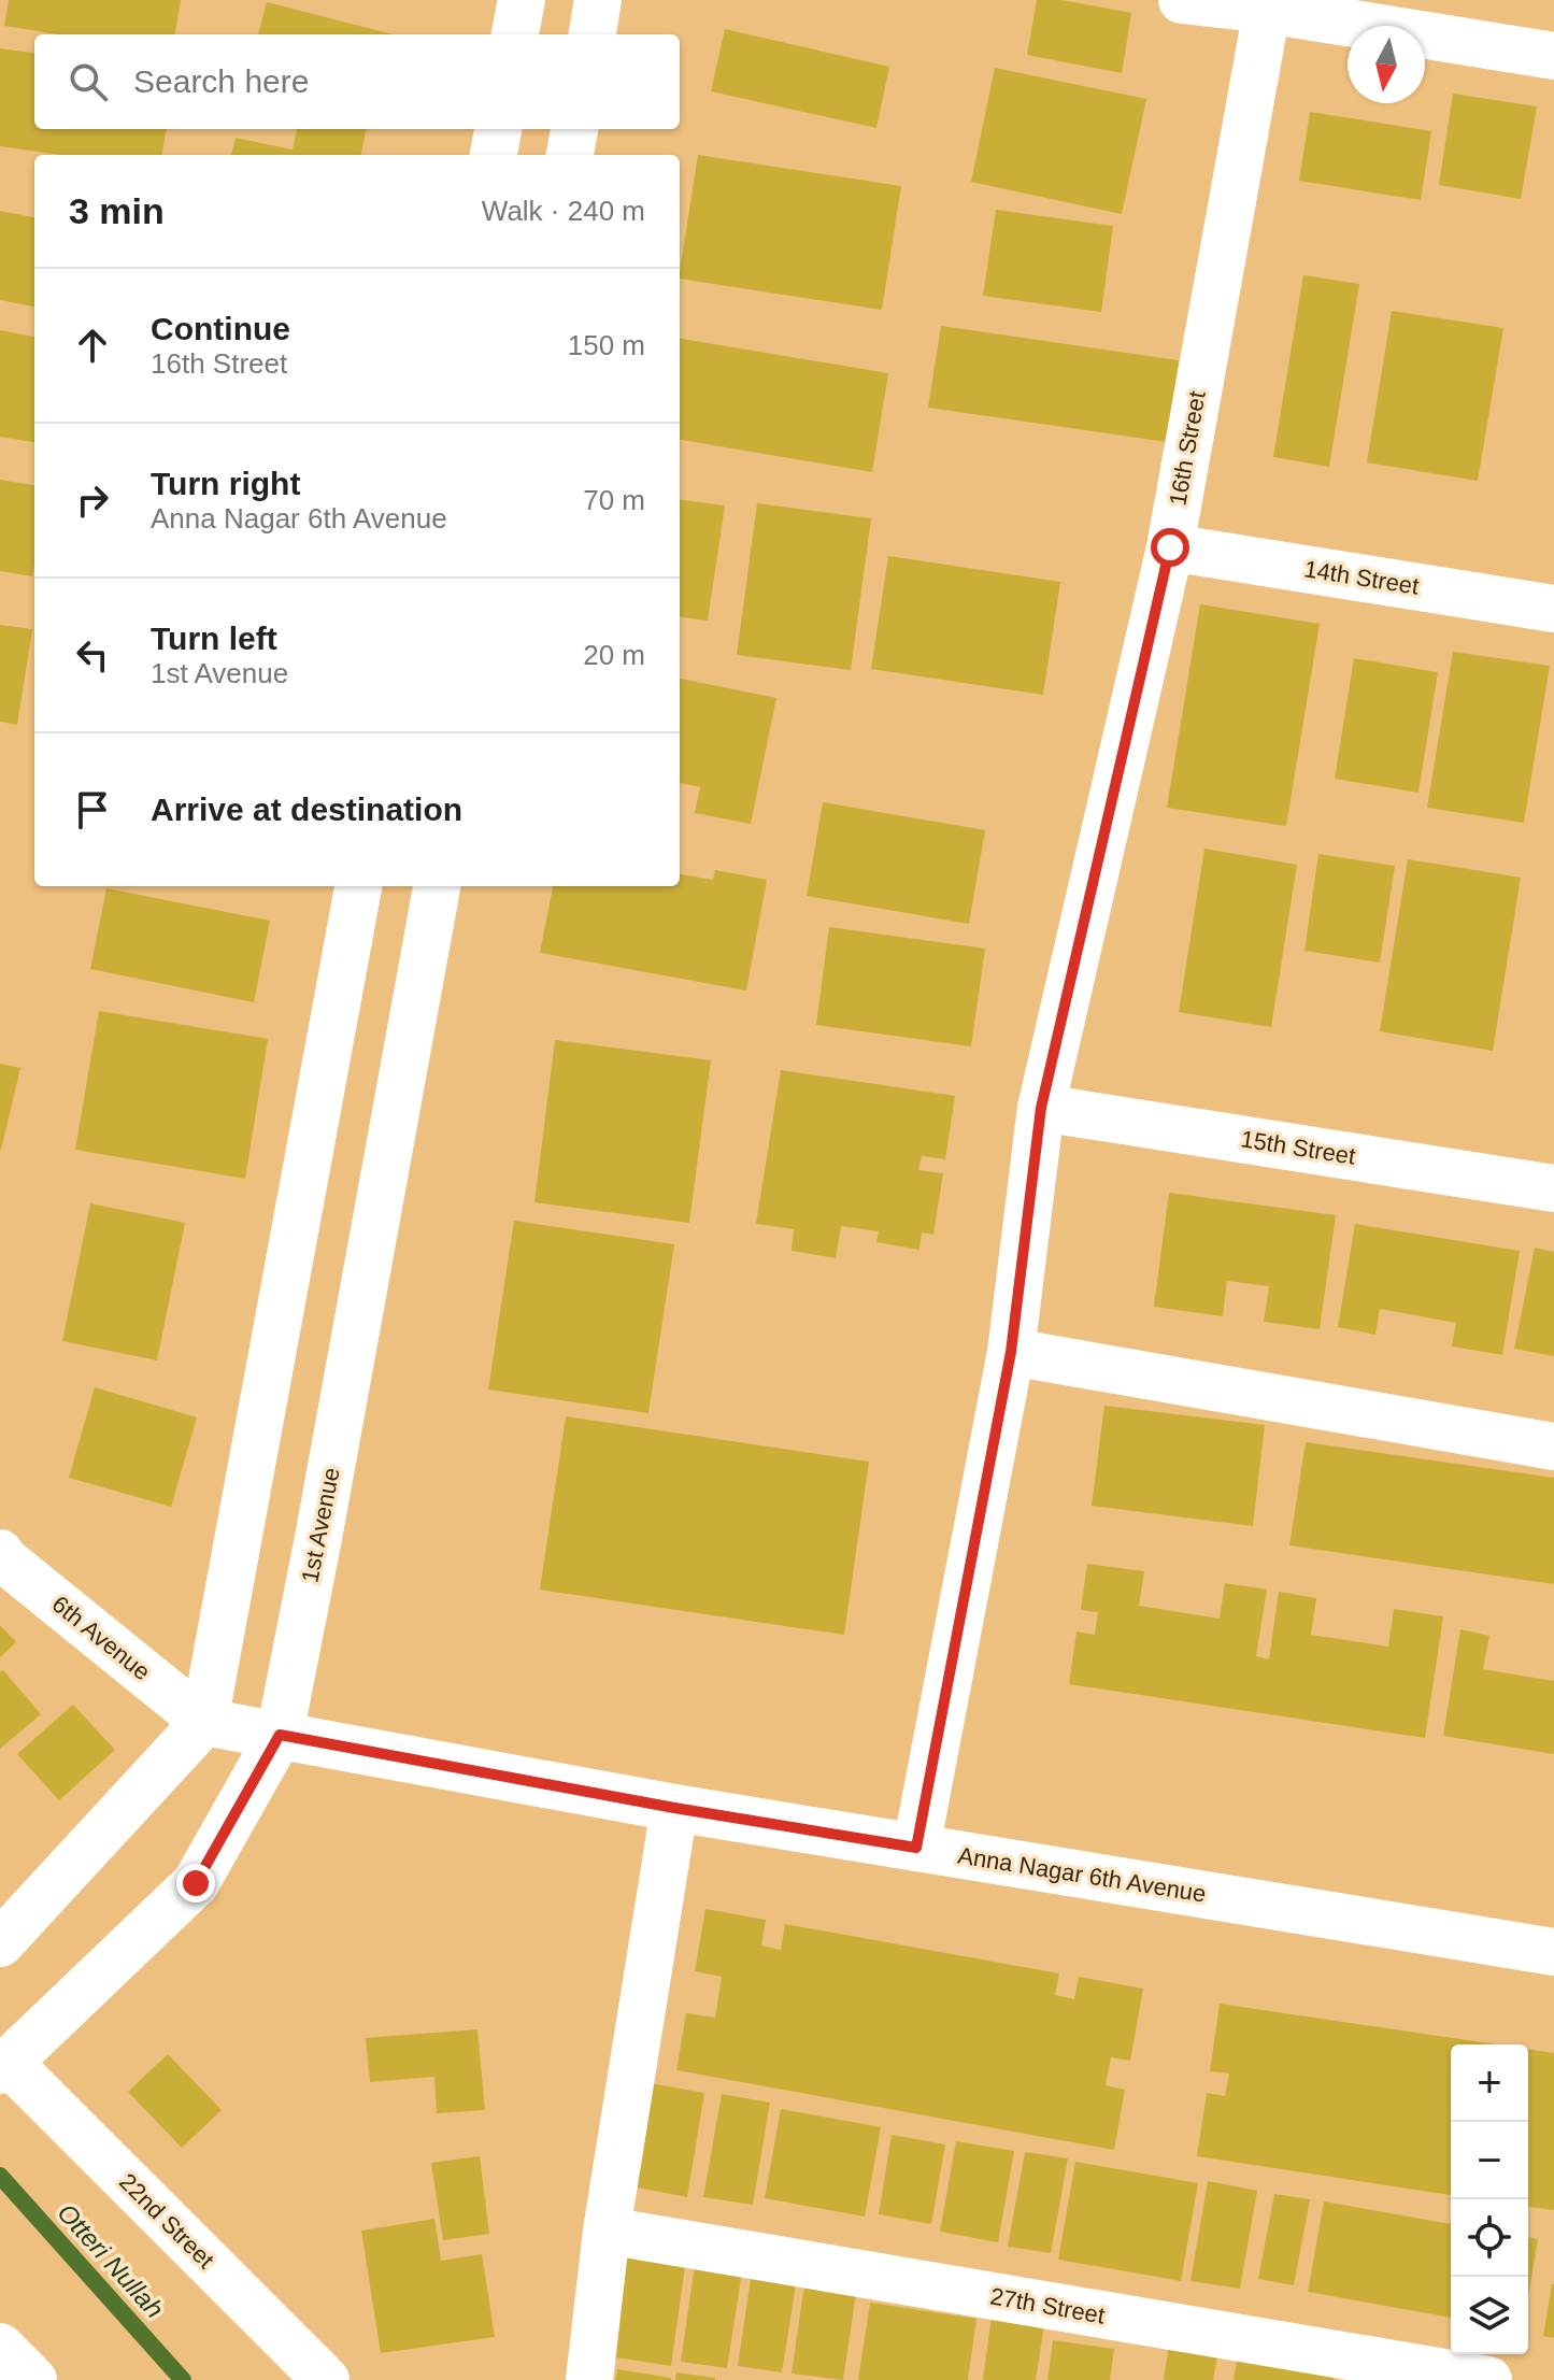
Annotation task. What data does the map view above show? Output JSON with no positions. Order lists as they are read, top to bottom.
{
  "streets": {
    "street": [
      "16th Street",
      "14th Street",
      "15th Street",
      "1st Avenue",
      "6th Avenue",
      "Anna Nagar 6th Avenue",
      "22nd Street",
      "27th Street"
    ]
  },
  "crossings": [
    ["16th Street", "14th Street"],
    ["16th Street", "15th Street"],
    ["16th Street", "Anna Nagar 6th Avenue"],
    ["1st Avenue", "Anna Nagar 6th Avenue"],
    ["1st Avenue", "22nd Street"],
    ["6th Avenue", "Anna Nagar 6th Avenue"]
  ],
  "water": ["Otteri Nullah"],
  "north": "bottom",
  "page": {
    "search": "Search here",
    "heading": ["3 min", "Walk · 240 m"],
    "list": [
      ["Continue", "16th Street", "150 m"],
      ["Turn right", "Anna Nagar 6th Avenue", "70 m"],
      ["Turn left", "1st Avenue", "20 m"],
      "Arrive at destination"
    ],
    "map_buttons": ["+", "−"]
  }
}
